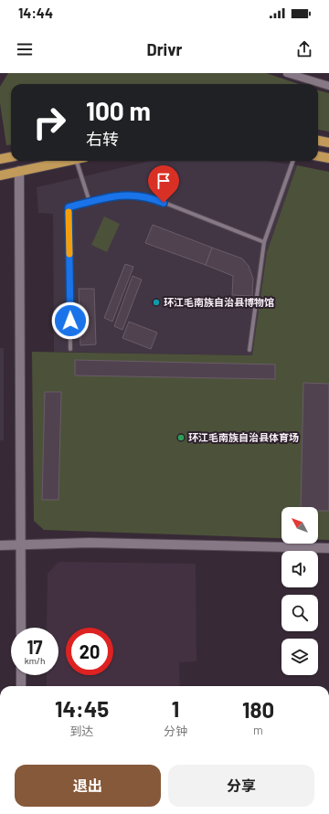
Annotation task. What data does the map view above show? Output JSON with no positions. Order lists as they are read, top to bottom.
{
  "places": ["环江毛南族自治县博物馆", "环江毛南族自治县体育场"],
  "north": "top left",
  "page": {
    "status": "14:44",
    "header": "Drivr",
    "turn": ["100 m", "右转"],
    "speed": "17 km/h",
    "limit": "20",
    "eta": [
      "14:45",
      "到达",
      "1",
      "分钟",
      "180",
      "m"
    ],
    "buttons": ["退出", "分享"]
  }
}
